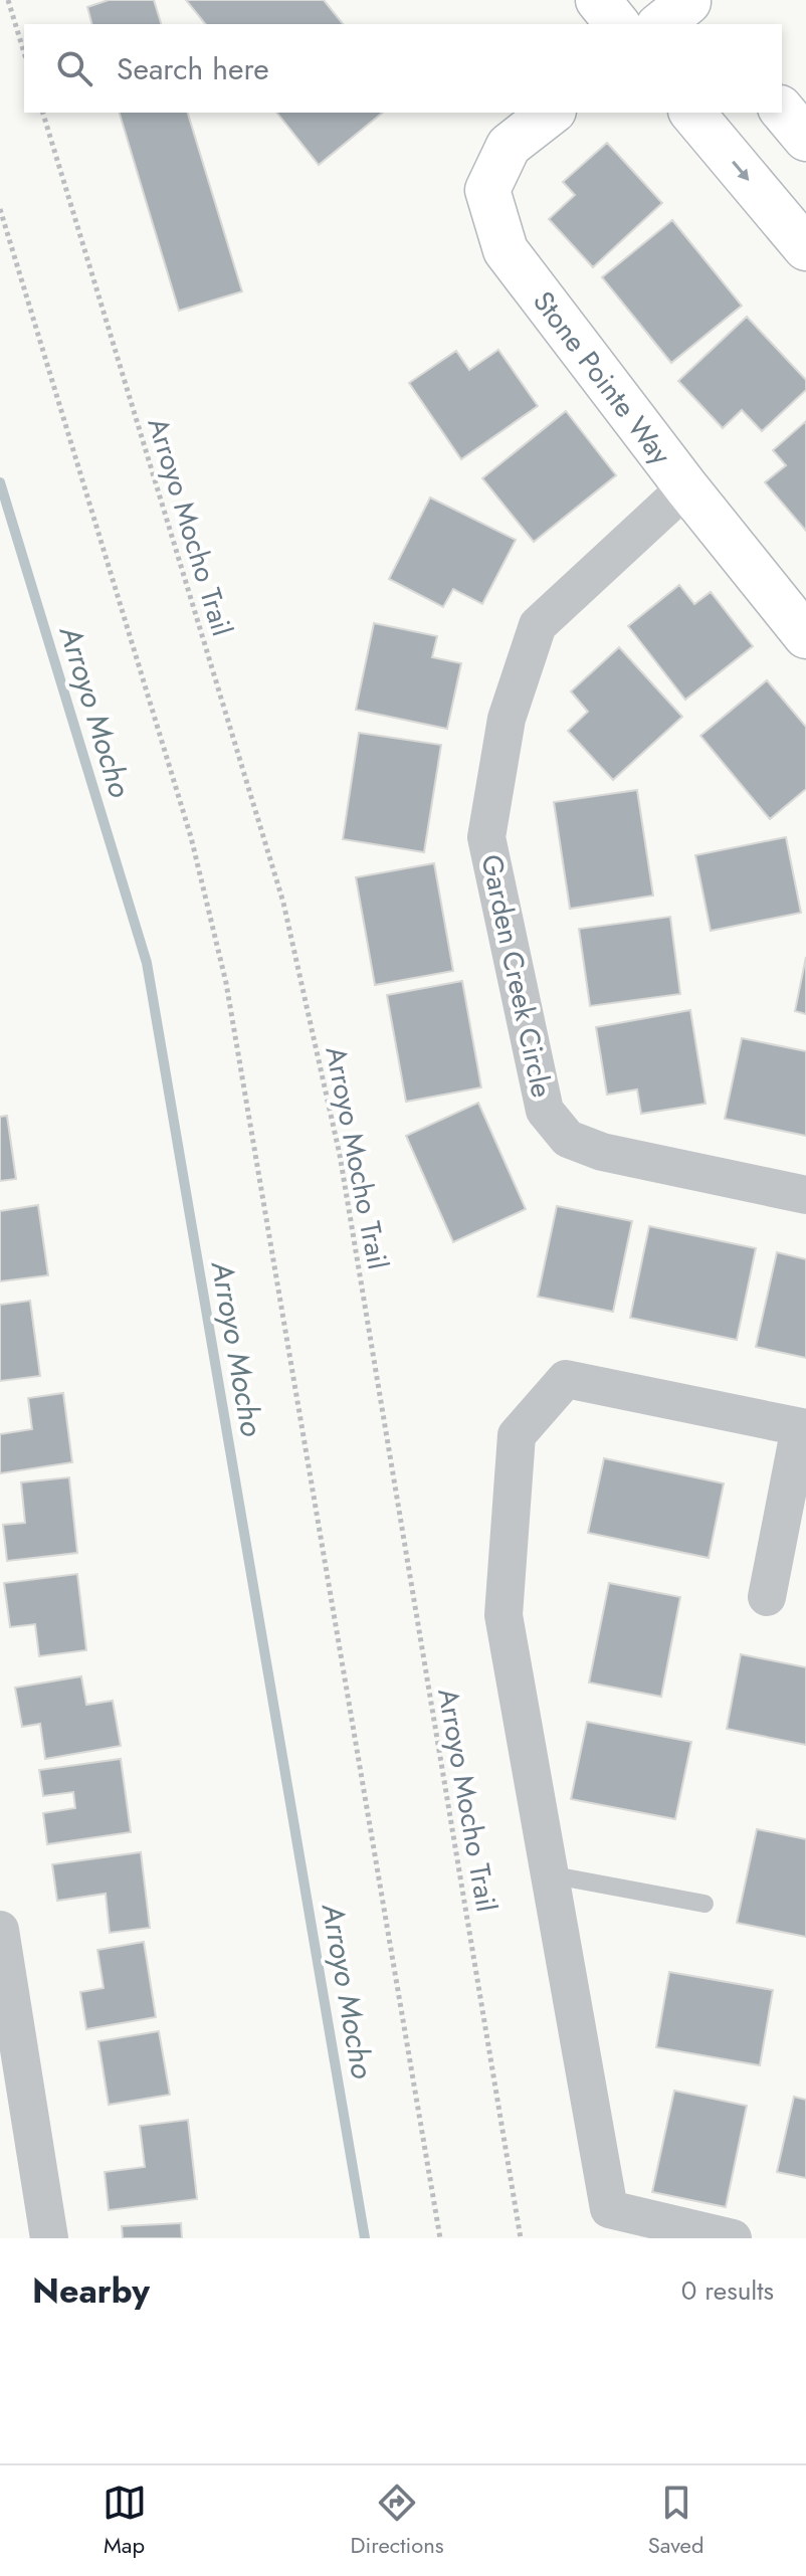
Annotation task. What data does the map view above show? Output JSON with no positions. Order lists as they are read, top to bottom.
{
  "streets": {
    "street": ["Stone Pointe Way", "Garden Creek Circle"],
    "path": ["Arroyo Mocho Trail"]
  },
  "crossings": [
    ["Stone Pointe Way", "Garden Creek Circle"]
  ],
  "water": ["Arroyo Mocho"],
  "page": {
    "search": "Search here",
    "heading": ["Nearby", "0 results"],
    "nav": ["Map", "Directions", "Saved"]
  }
}
